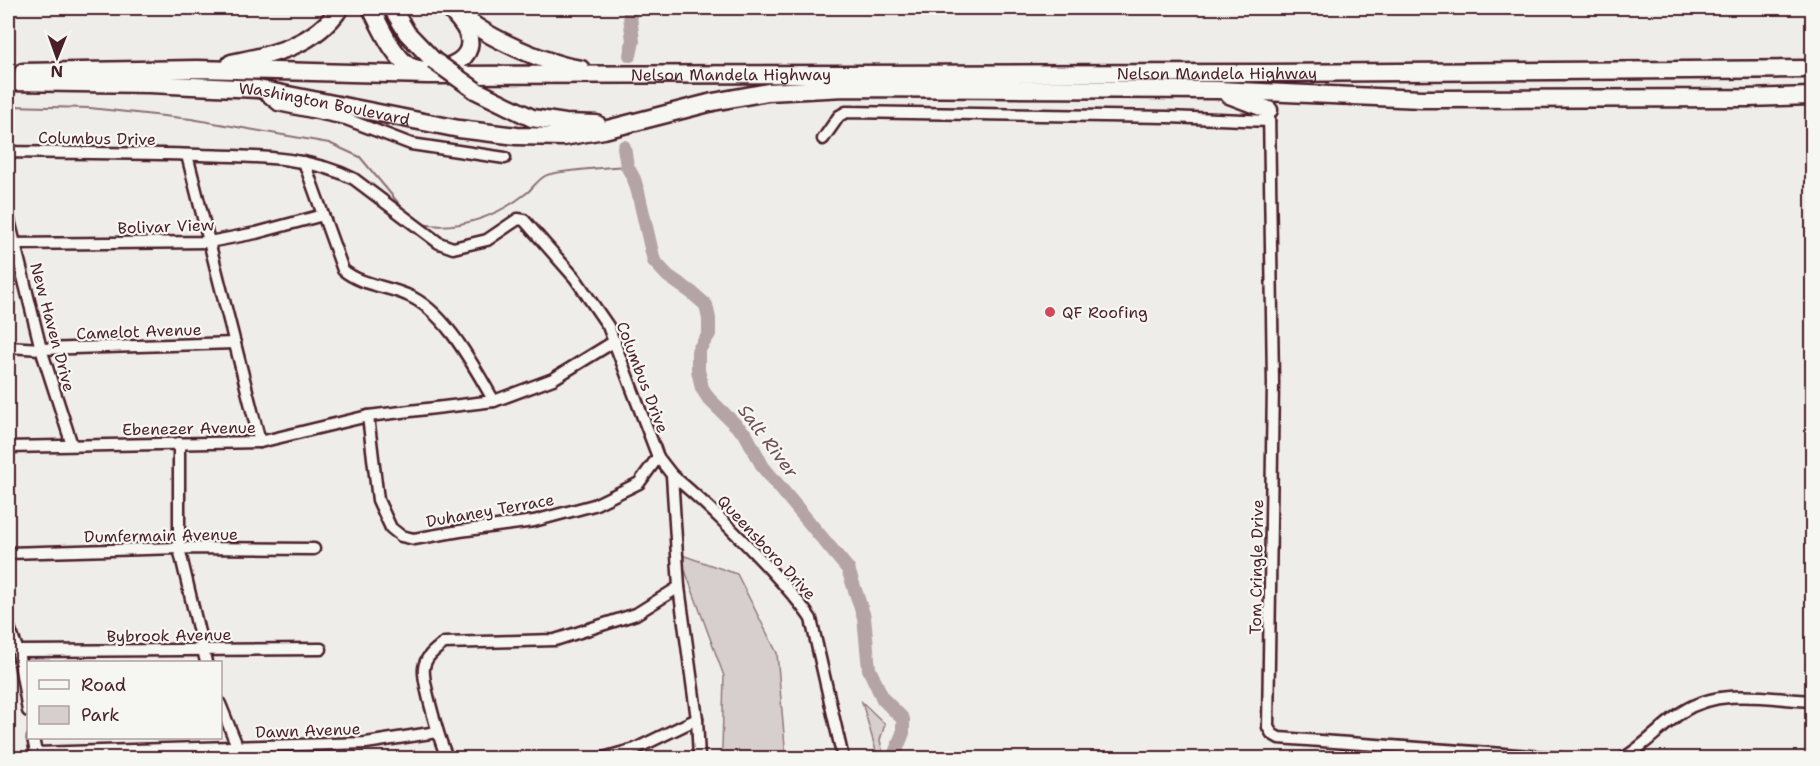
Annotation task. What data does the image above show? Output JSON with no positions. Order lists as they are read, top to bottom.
{
  "streets": {
    "highway": ["Nelson Mandela Highway", "Washington Boulevard"],
    "street": [
      "Columbus Drive",
      "Bolivar View",
      "New Haven Drive",
      "Camelot Avenue",
      "Ebenezer Avenue",
      "Duhaney Terrace",
      "Dumfermain Avenue",
      "Queensboro Drive",
      "Tom Cringle Drive",
      "Bybrook Avenue",
      "Dawn Avenue"
    ]
  },
  "crossings": [
    ["Nelson Mandela Highway", "Washington Boulevard"],
    ["Columbus Drive", "Ebenezer Avenue"],
    ["Columbus Drive", "Duhaney Terrace"],
    ["Columbus Drive", "Queensboro Drive"],
    ["Bolivar View", "New Haven Drive"],
    ["New Haven Drive", "Camelot Avenue"],
    ["New Haven Drive", "Ebenezer Avenue"],
    ["Ebenezer Avenue", "Duhaney Terrace"]
  ],
  "water": ["Salt River"],
  "places": ["QF Roofing"],
  "legend": ["Road", "Park"],
  "north": "bottom"
}
